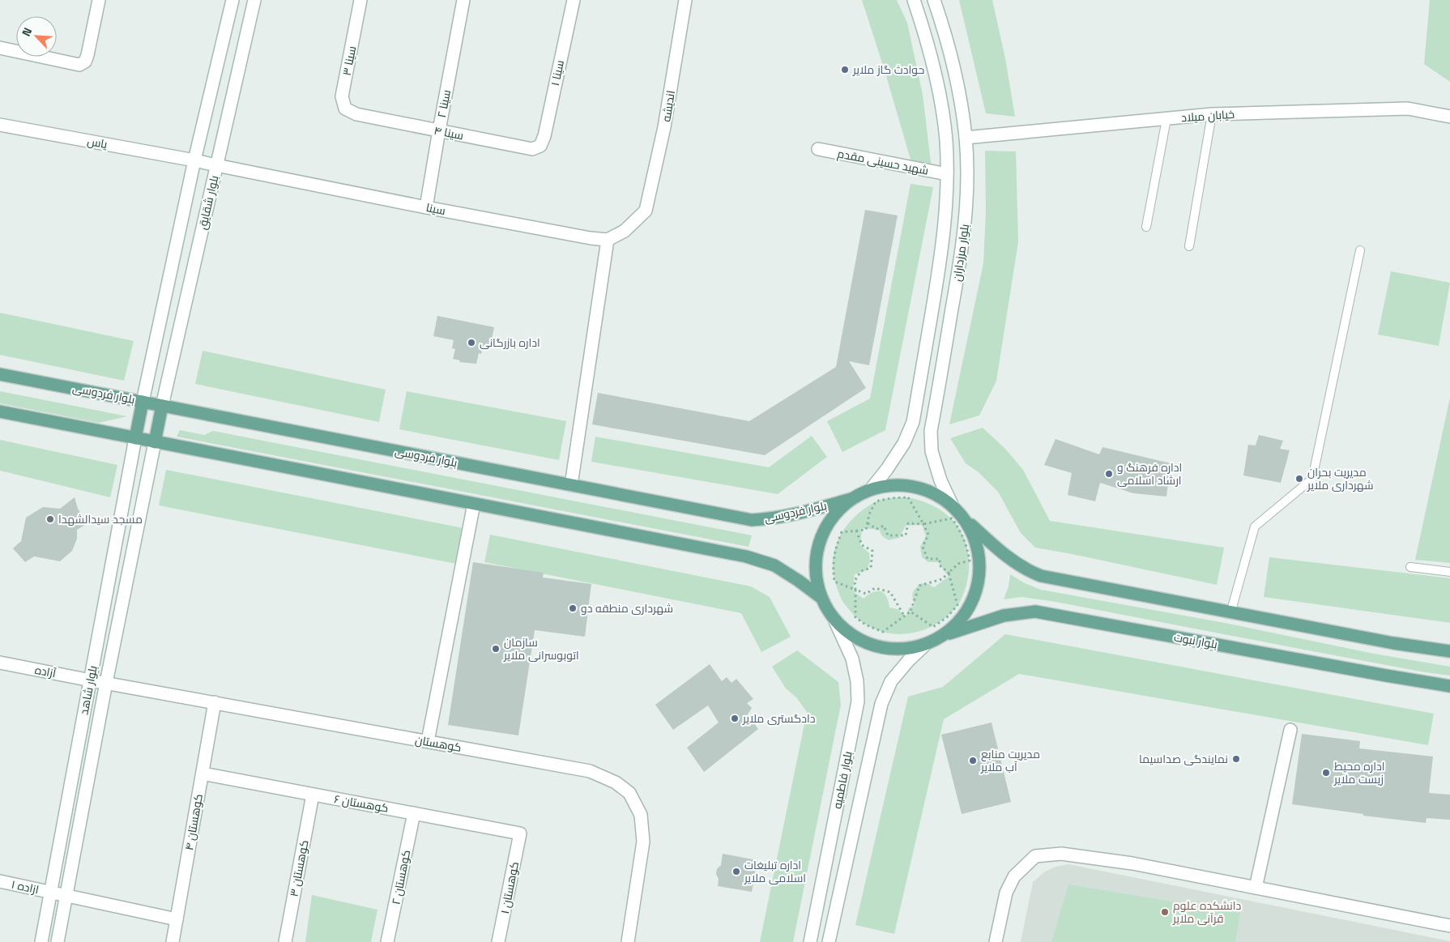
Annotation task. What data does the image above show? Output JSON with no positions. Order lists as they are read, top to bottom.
{
  "streets": {
    "main road": ["بلوار فردوسی", "بلوار نبوت"],
    "street": [
      "سینا ۳",
      "سینا ۱",
      "سینا ۲",
      "اندیشه",
      "خیابان میلاد",
      "سینا ۴",
      "یاس",
      "شهید حسینی مقدم",
      "بلوار شقایق",
      "سینا",
      "بلوار مرزداران",
      "آزاده",
      "بلوار شاهد",
      "کوهستان",
      "بلوار فاطمیه",
      "کوهستان ۶",
      "کوهستان ۴",
      "کوهستان ۳",
      "کوهستان ۲",
      "ازاده ۱",
      "کوهستان ۱"
    ]
  },
  "crossings": [
    ["سینا ۳", "سینا ۴"],
    ["سینا ۱", "سینا ۴"],
    ["سینا ۲", "سینا ۴"],
    ["سینا ۲", "سینا"],
    ["اندیشه", "سینا"],
    ["خیابان میلاد", "بلوار مرزداران"],
    ["یاس", "بلوار شقایق"],
    ["یاس", "سینا"],
    ["شهید حسینی مقدم", "بلوار مرزداران"],
    ["بلوار شقایق", "سینا"],
    ["بلوار شقایق", "بلوار فردوسی"],
    ["آزاده", "بلوار شاهد"],
    ["آزاده", "کوهستان"],
    ["بلوار شاهد", "کوهستان"],
    ["بلوار شاهد", "ازاده ۱"],
    ["کوهستان", "کوهستان ۴"],
    ["کوهستان ۶", "کوهستان ۴"],
    ["کوهستان ۶", "کوهستان ۳"],
    ["کوهستان ۶", "کوهستان ۲"],
    ["کوهستان ۶", "کوهستان ۱"],
    ["کوهستان ۴", "ازاده ۱"]
  ],
  "places": [
    "حوادث گاز ملایر",
    "اداره بازرگانی",
    "اداره فرهنگ و ارشاد اسلامی",
    "مدیریت بحران شهرداری ملایر",
    "مسجد سیدالشهدا",
    "شهرداری منطقه دو",
    "سازمان اتوبوسرانی ملایر",
    "دادگستری ملایر",
    "نمایندگی صداسیما",
    "مدیریت منابع آب ملایر",
    "اداره محیط زیست ملایر",
    "اداره تبلیغات اسلامی ملایر",
    "دانشکده علوم قرآنی ملایر"
  ],
  "north": "top left"
}
